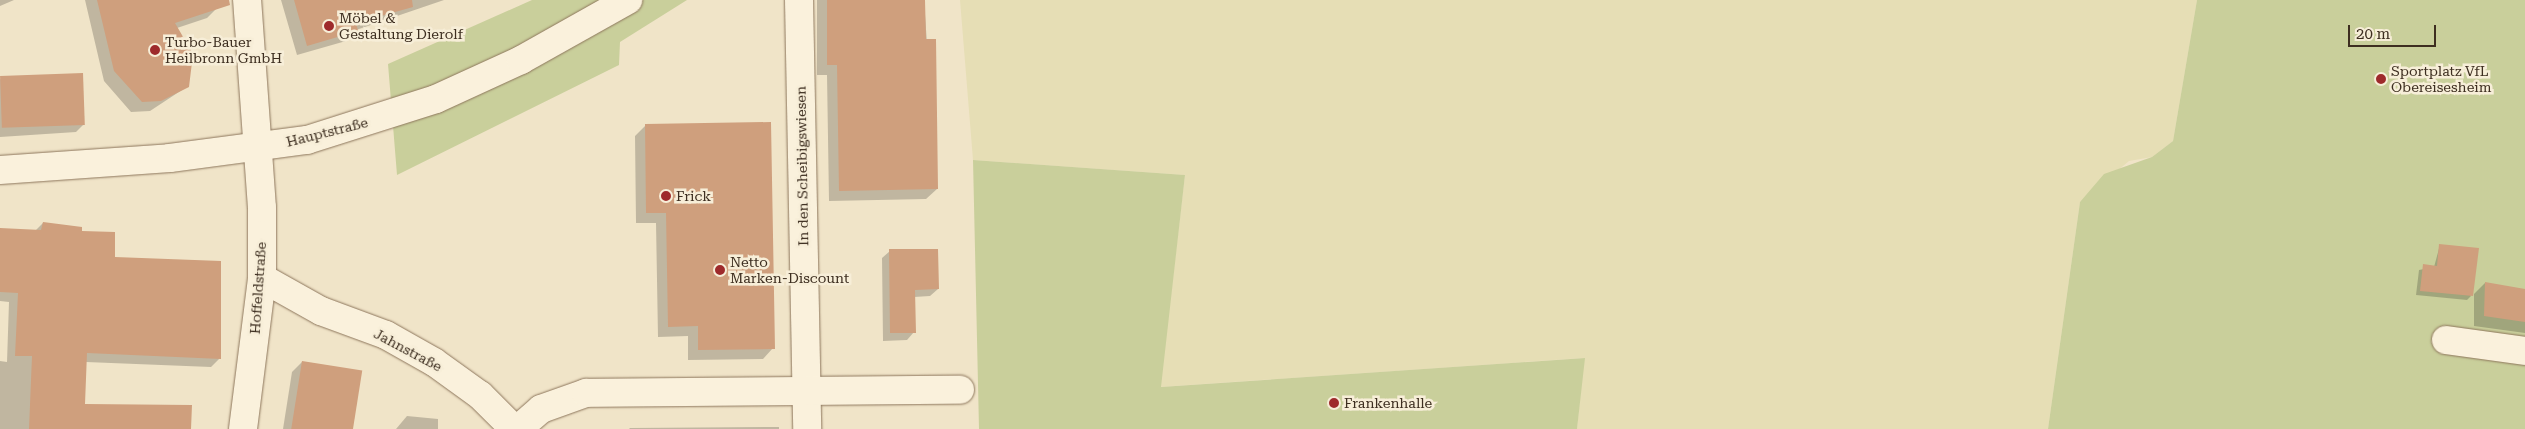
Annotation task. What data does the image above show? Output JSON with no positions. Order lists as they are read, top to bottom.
{
  "streets": {
    "street": [
      "Hauptstraße",
      "In den Scheibigswiesen",
      "Hoffeldstraße",
      "Jahnstraße"
    ]
  },
  "crossings": [
    ["Hauptstraße", "Hoffeldstraße"],
    ["Hoffeldstraße", "Jahnstraße"]
  ],
  "places": [
    "Möbel & Gestaltung Dierolf",
    "Turbo-Bauer Heilbronn GmbH",
    "Sportplatz VfL Obereisesheim",
    "Frick",
    "Netto Marken-Discount",
    "Frankenhalle"
  ],
  "scale_bar": "20 m"
}
